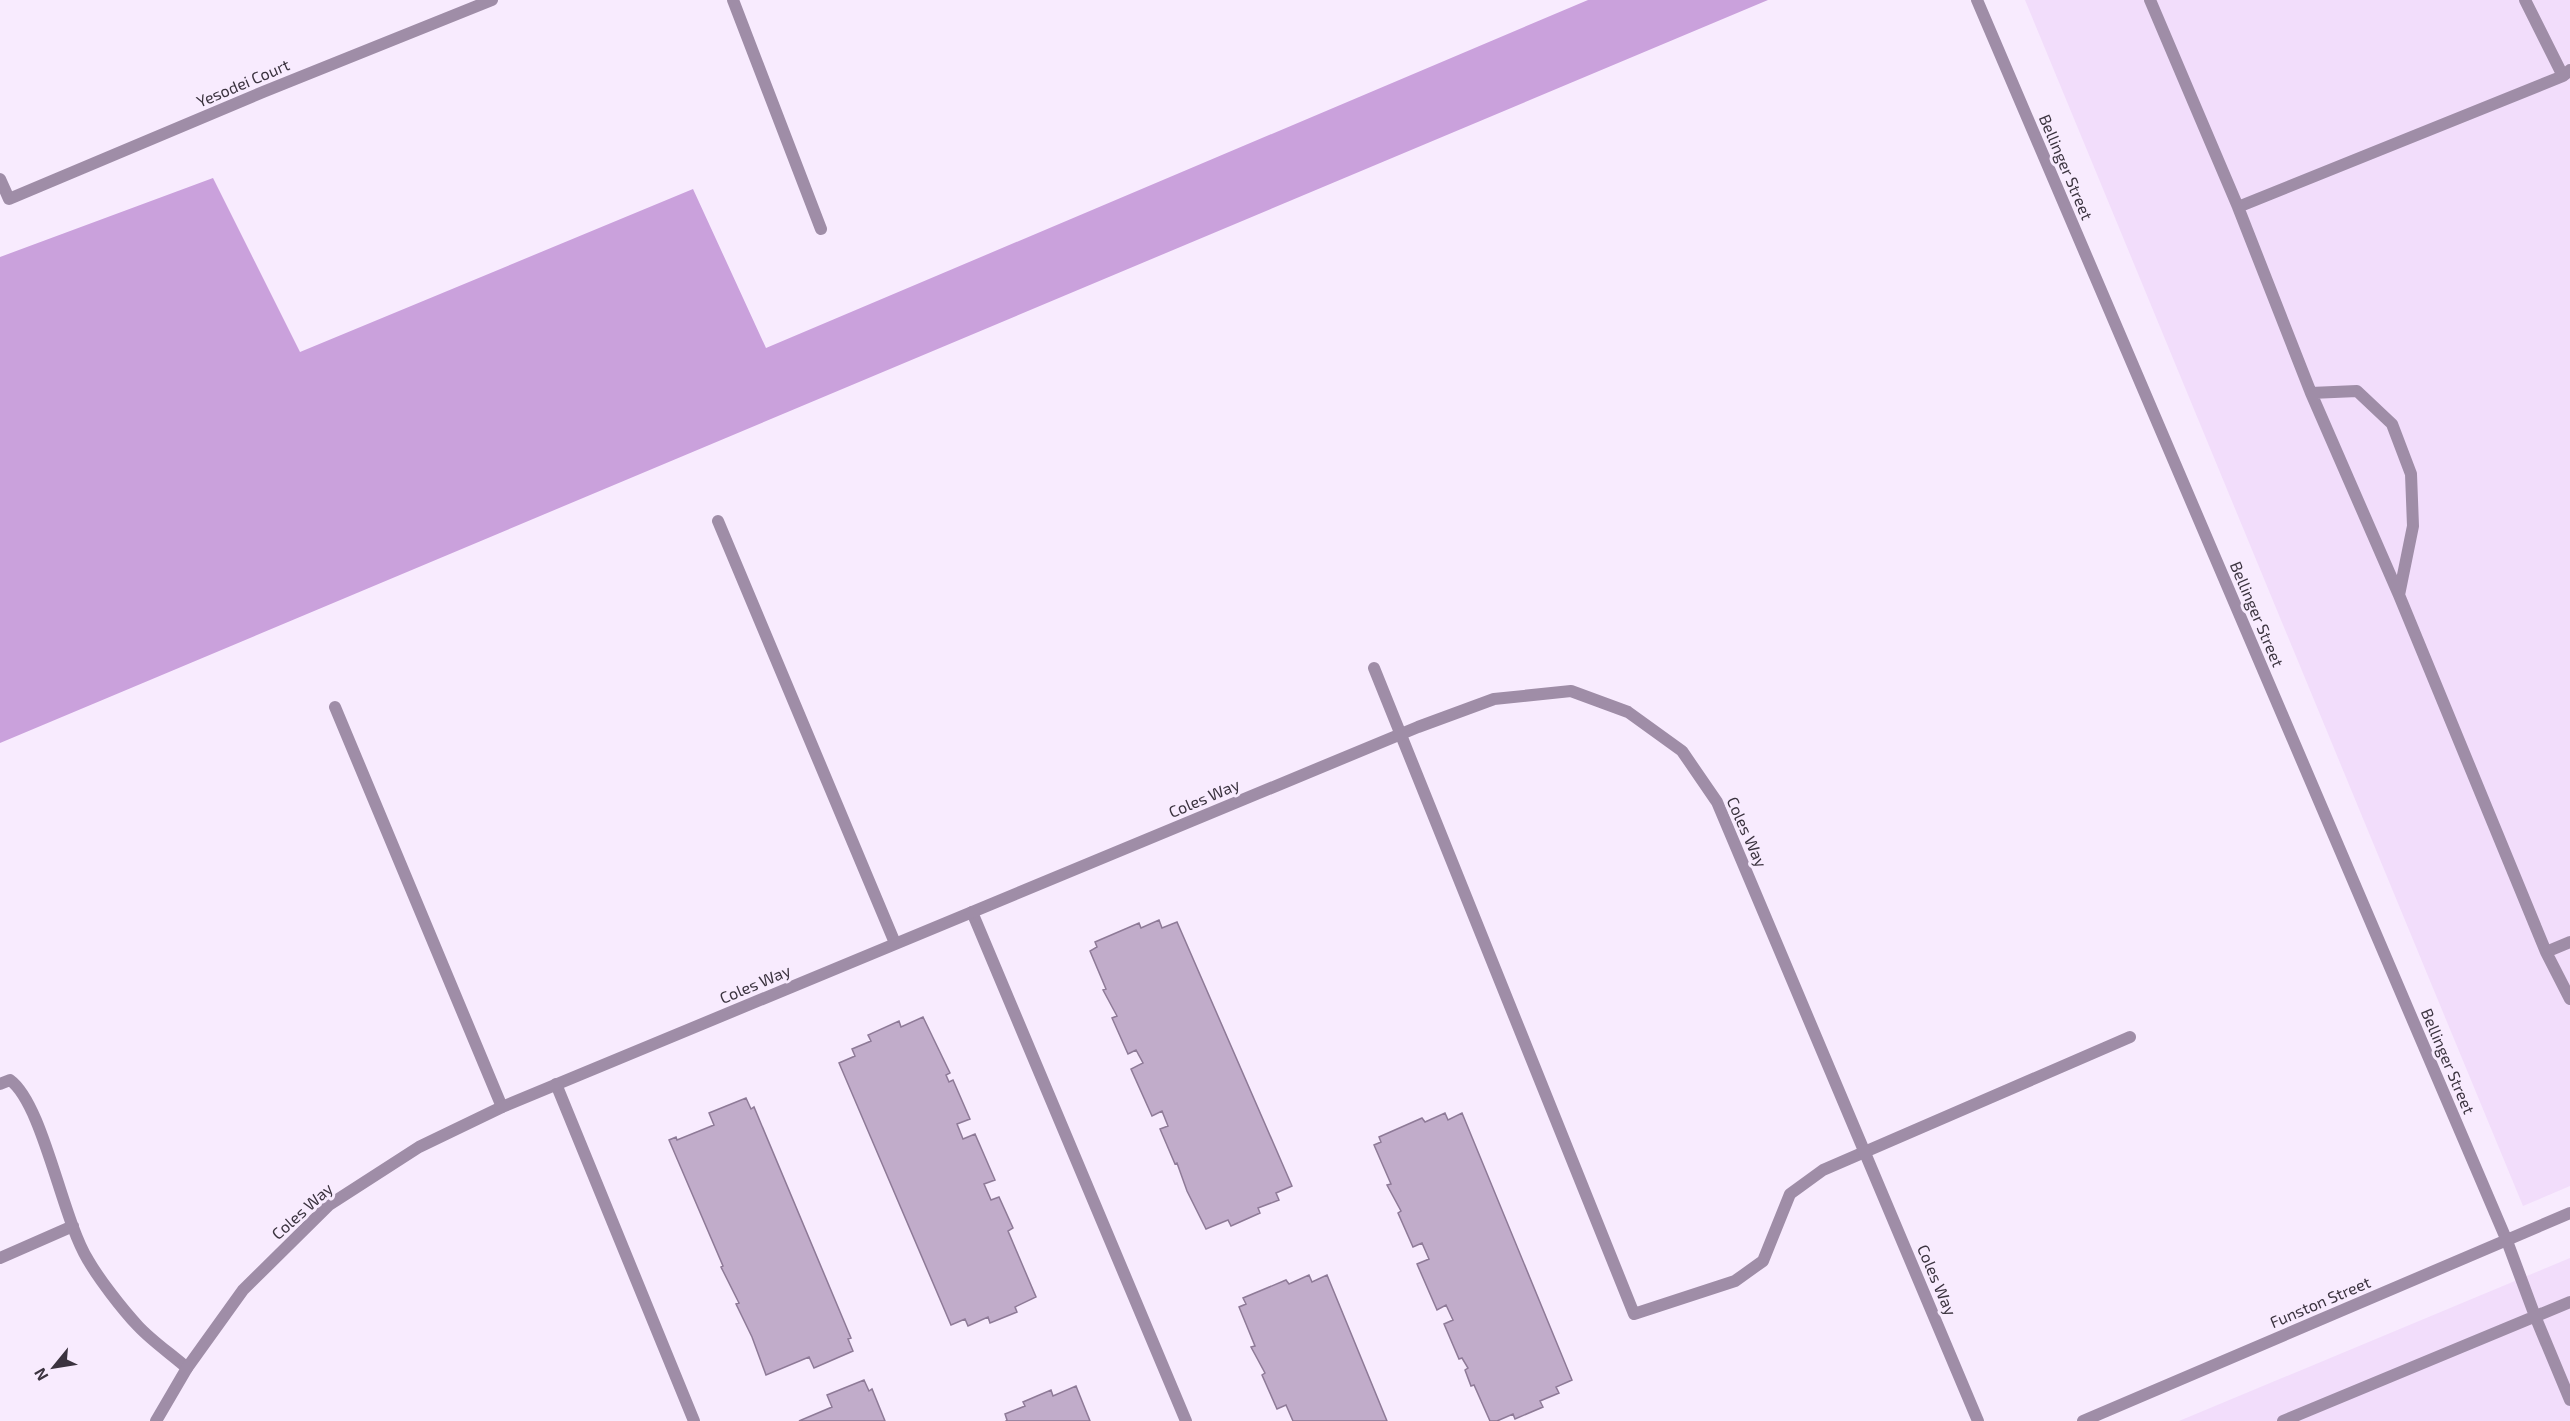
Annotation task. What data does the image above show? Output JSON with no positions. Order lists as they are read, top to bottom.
{
  "streets": {
    "street": [
      "Yesodei Court",
      "Bellinger Street",
      "Coles Way",
      "Funston Street"
    ]
  },
  "crossings": [
    ["Bellinger Street", "Funston Street"]
  ],
  "north": "bottom left"
}
